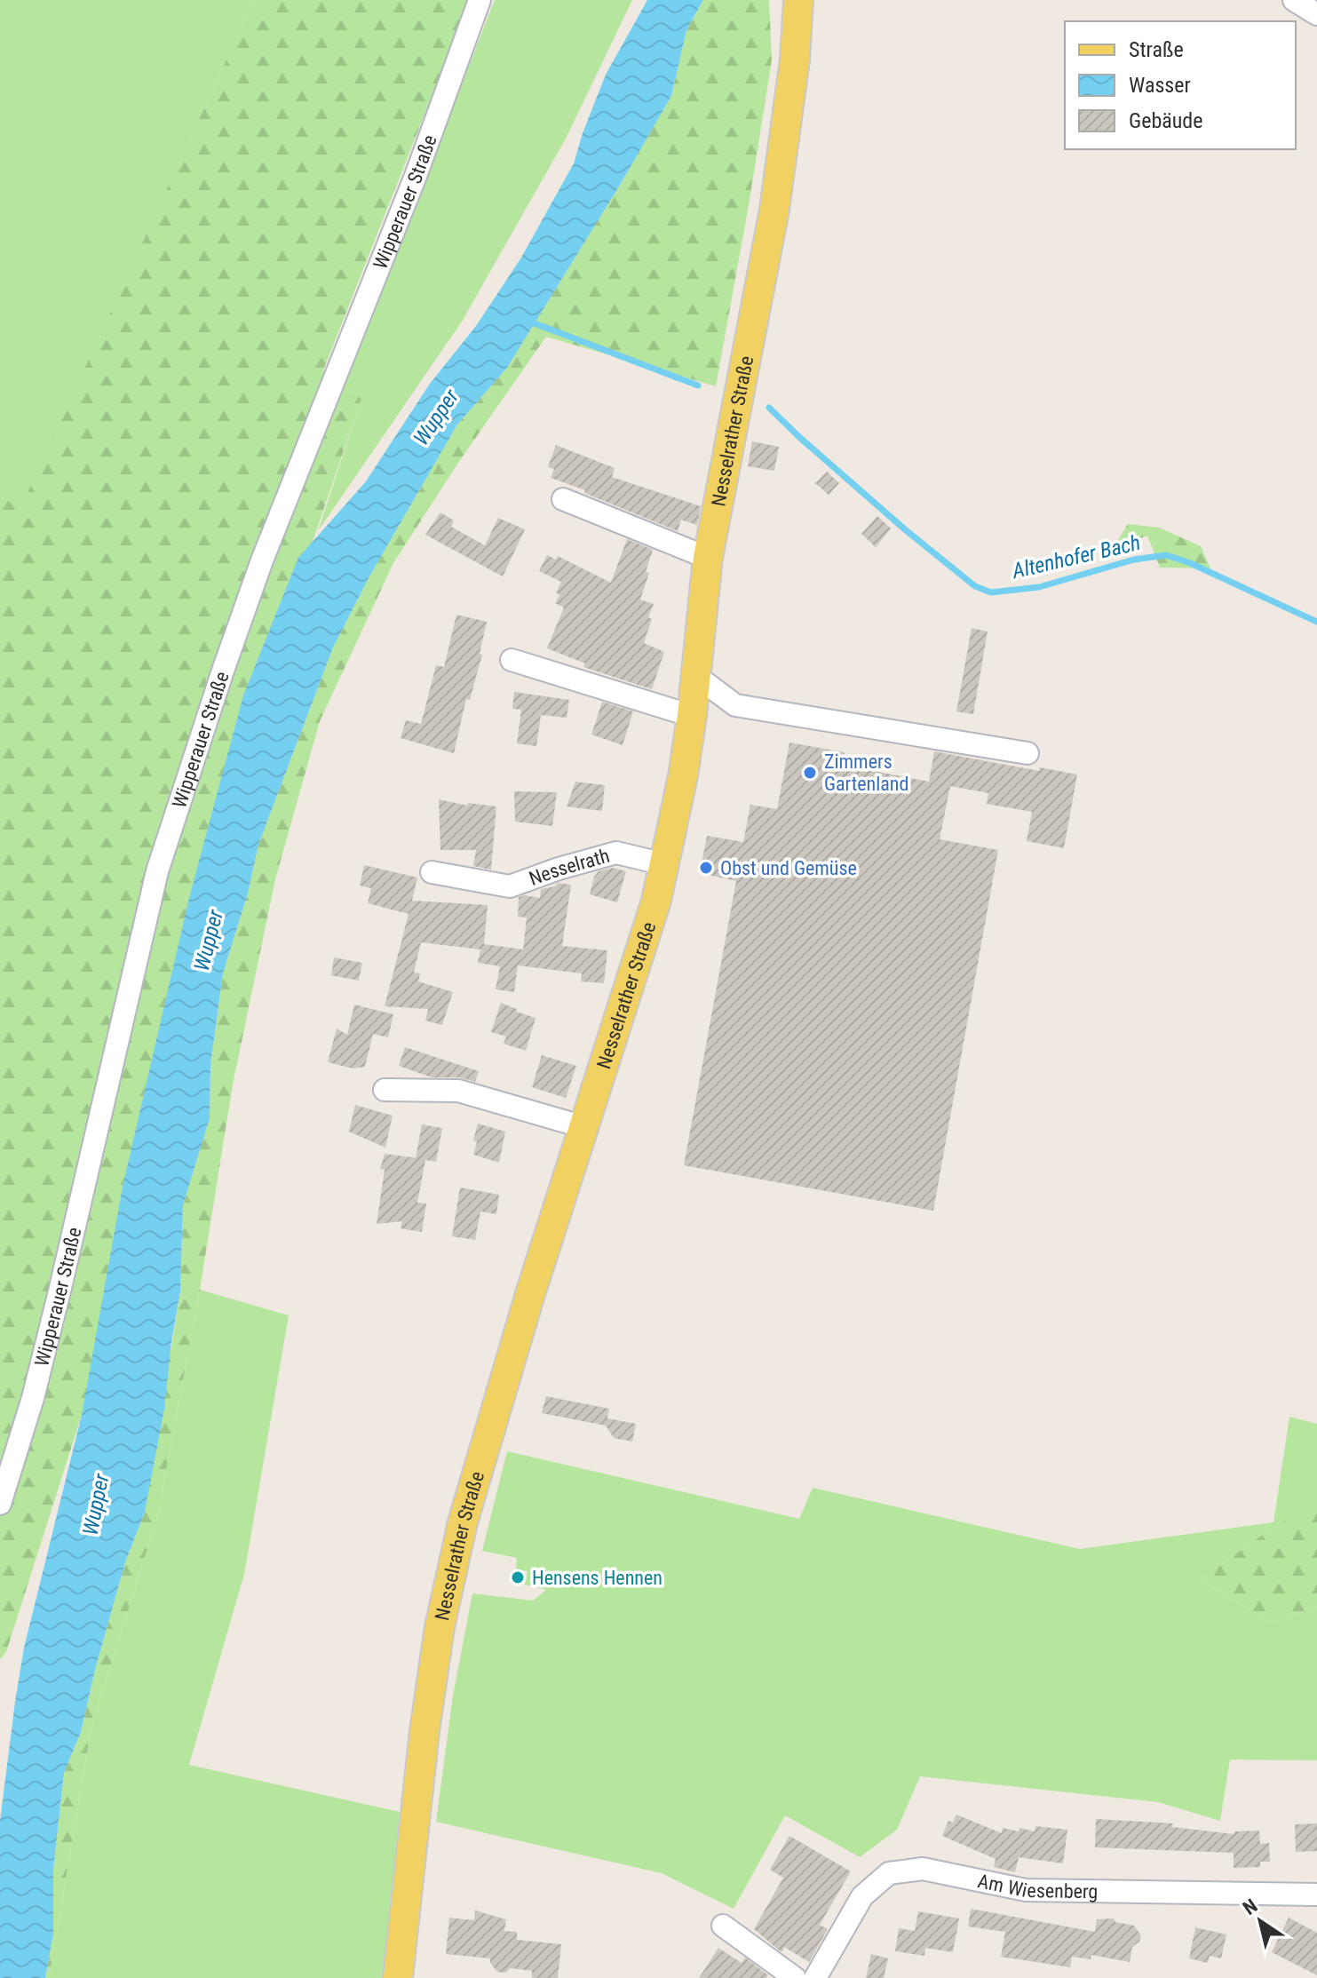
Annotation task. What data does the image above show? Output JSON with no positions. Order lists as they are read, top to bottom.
{
  "streets": {
    "main road": ["Nesselrather Straße"],
    "street": ["Wipperauer Straße", "Nesselrath", "Am Wiesenberg"]
  },
  "crossings": [
    ["Nesselrather Straße", "Nesselrath"]
  ],
  "water": ["Wupper", "Altenhofer Bach"],
  "places": ["Zimmers Gartenland", "Obst und Gemüse", "Hensens Hennen"],
  "legend": ["Straße", "Wasser", "Gebäude"],
  "north": "top left"
}
